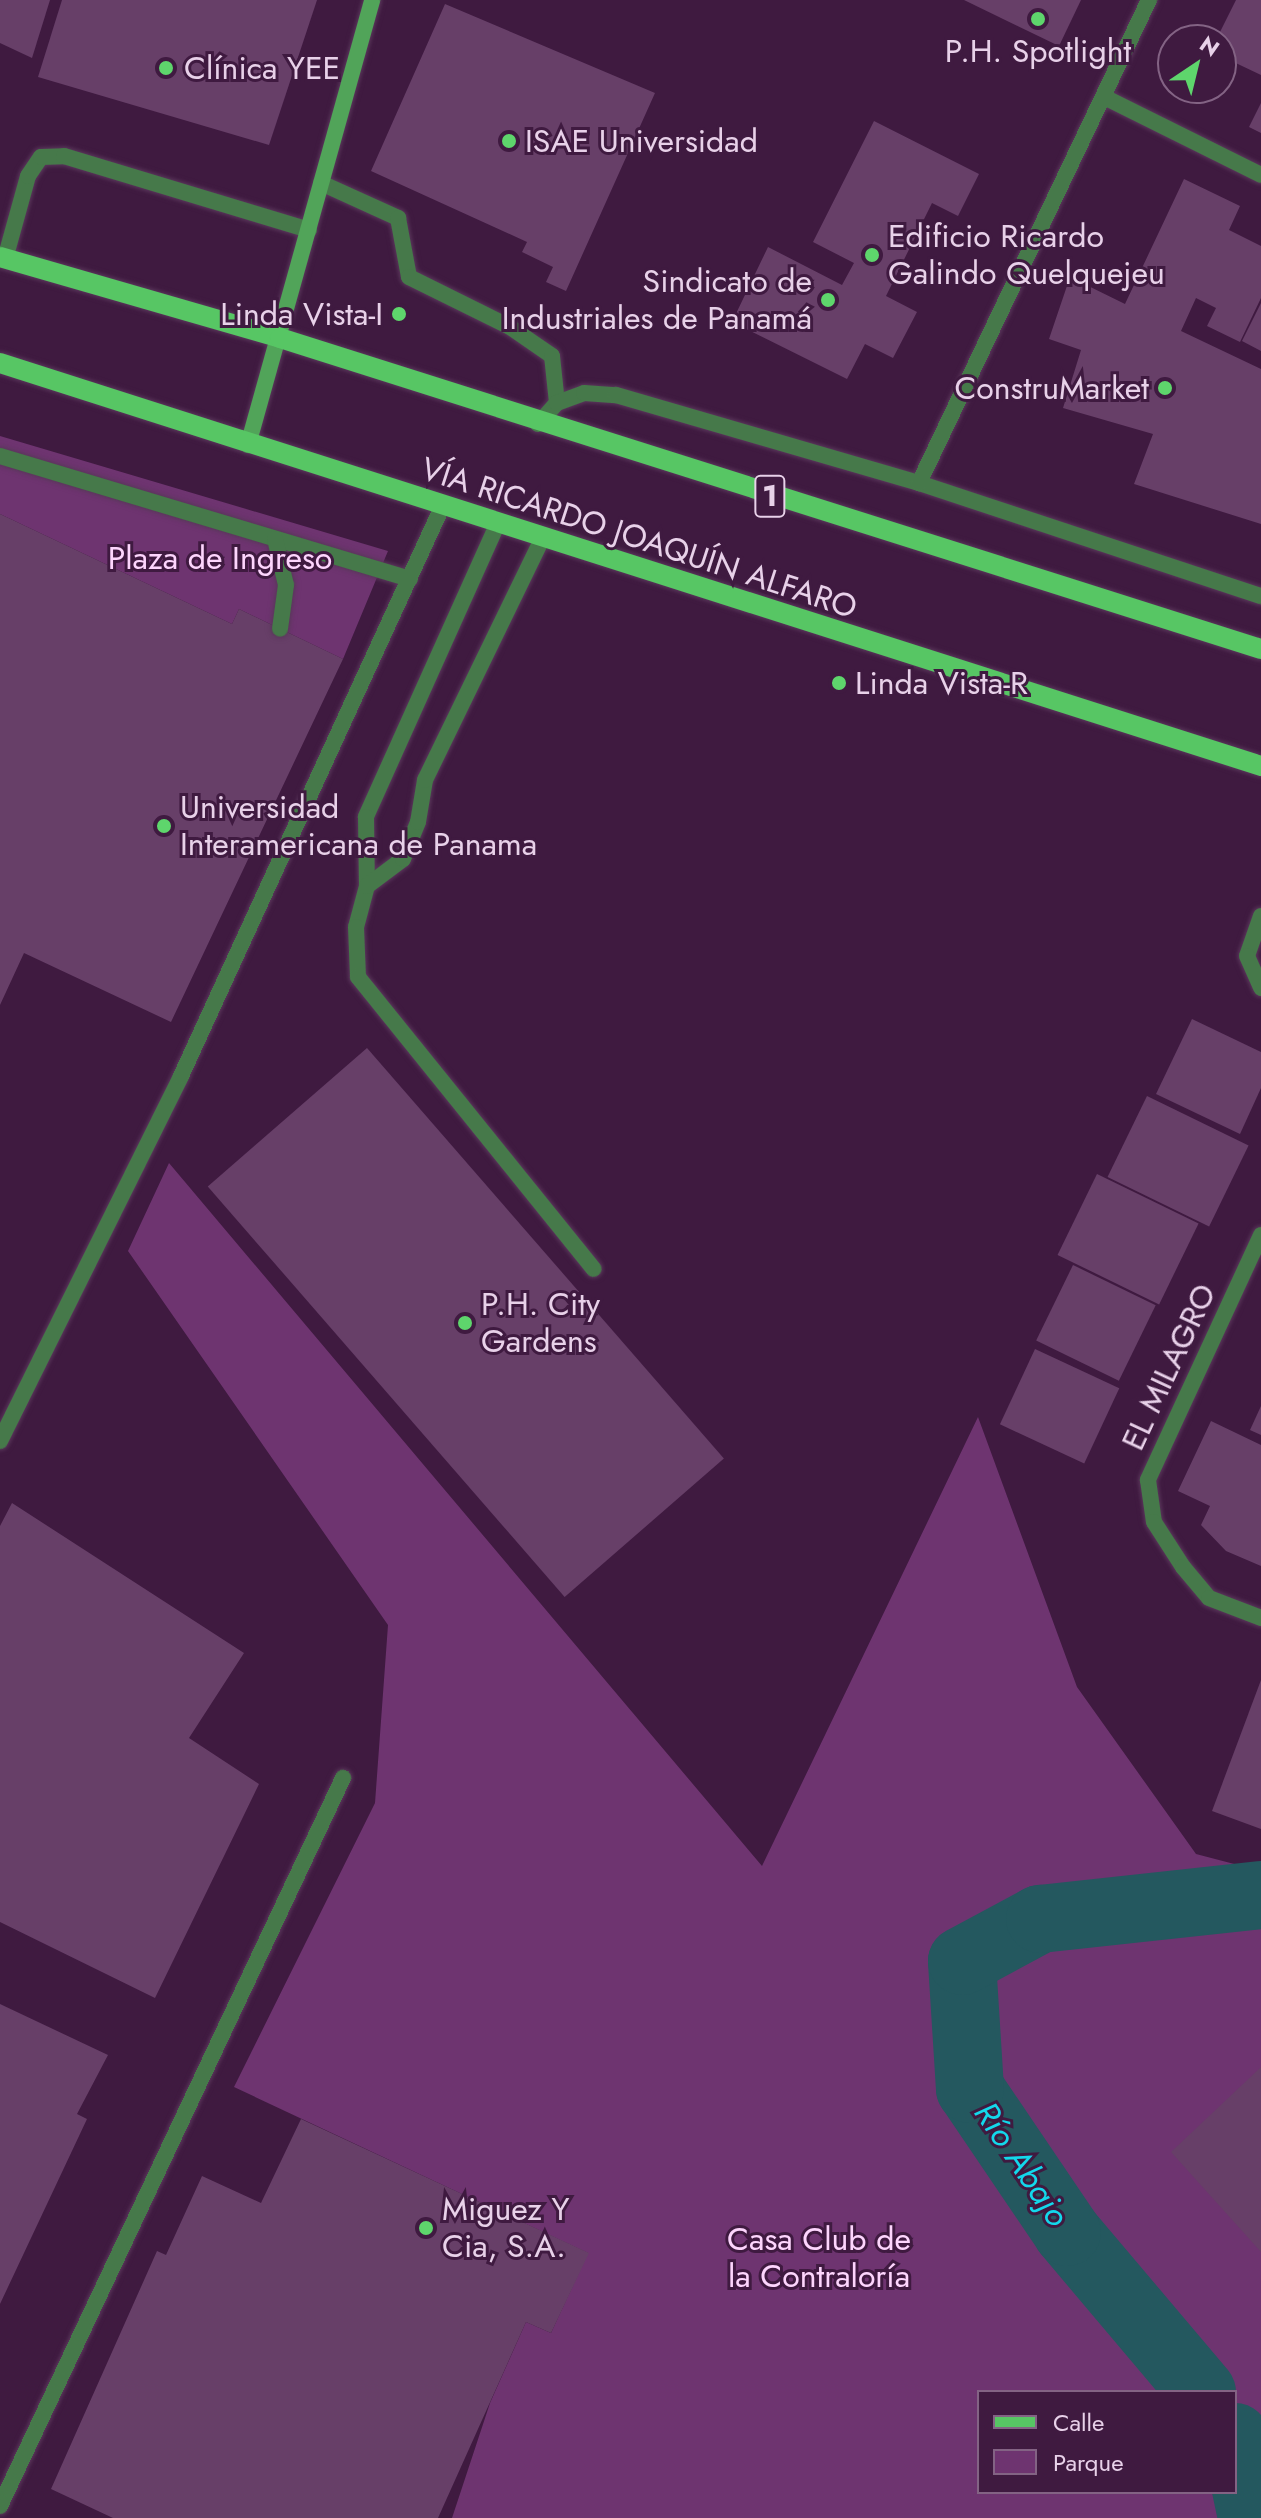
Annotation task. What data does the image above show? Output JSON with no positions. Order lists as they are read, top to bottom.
{
  "streets": {
    "main road": ["1", "VÍA RICARDO JOAQUÍN ALFARO"],
    "street": ["EL MILAGRO"]
  },
  "water": ["Río Abajo"],
  "parks": ["Plaza de Ingreso", "Casa Club de la Contraloría"],
  "places": [
    "P.H. Spotlight",
    "Clínica YEE",
    "ISAE Universidad",
    "Edificio Ricardo Galindo Quelquejeu",
    "Sindicato de Industriales de Panamá",
    "Linda Vista-I",
    "ConstruMarket",
    "Linda Vista-R",
    "Universidad Interamericana de Panama",
    "P.H. City Gardens",
    "Miguez Y Cia, S.A."
  ],
  "legend": ["Calle", "Parque"],
  "north": "top right"
}
